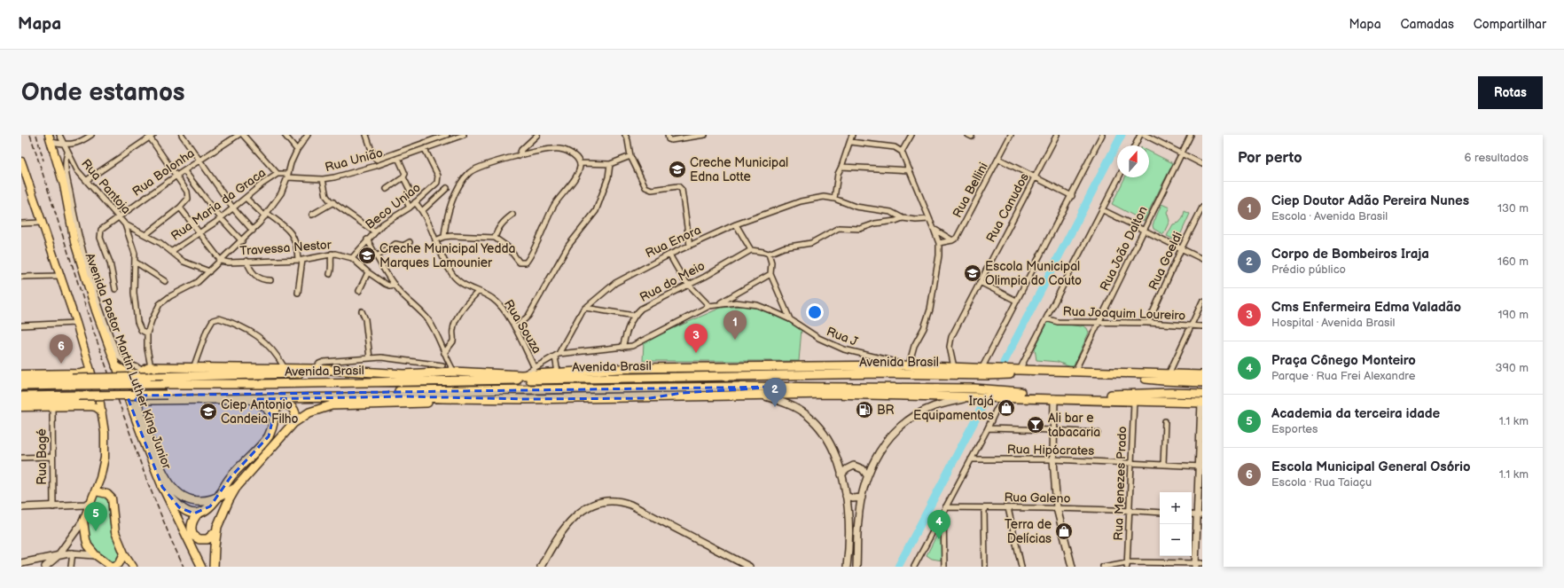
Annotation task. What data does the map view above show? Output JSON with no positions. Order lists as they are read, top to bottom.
{
  "streets": {
    "highway": ["Avenida Brasil"],
    "main road": ["Avenida Pastor Martin Luther King Junior"],
    "street": [
      "Rua União",
      "Rua Bolonha",
      "Rua Pantoja",
      "Rua Bellini",
      "Rua Maria da Graca",
      "Beco Uniao",
      "Rua Canudos",
      "Rua Enora",
      "Travessa Nestor",
      "Rua João Dalton",
      "Rua Goeldi",
      "Rua do Meio",
      "Rua Joaquim Loureiro",
      "Rua Souza",
      "Rua J",
      "Rua Hipócrates",
      "Rua Bagé",
      "Rua Menezes Prado",
      "Rua Galeno"
    ]
  },
  "crossings": [
    ["Rua União", "Rua Maria da Graca"],
    ["Rua União", "Beco Uniao"],
    ["Rua Bolonha", "Rua Pantoja"],
    ["Beco Uniao", "Travessa Nestor"],
    ["Beco Uniao", "Rua Souza"],
    ["Rua Canudos", "Avenida Brasil"],
    ["Rua Enora", "Rua J"],
    ["Rua João Dalton", "Rua Joaquim Loureiro"],
    ["Rua João Dalton", "Avenida Brasil"],
    ["Rua Goeldi", "Rua Joaquim Loureiro"],
    ["Rua do Meio", "Rua J"],
    ["Rua J", "Avenida Brasil"],
    ["Rua Hipócrates", "Rua Menezes Prado"],
    ["Rua Menezes Prado", "Rua Galeno"]
  ],
  "places": {
    "school or university": [
      "Creche Municipal Edna Lotte",
      "Creche Municipal Yedda Marques Lamounier",
      "Escola Municipal Olimpia do Couto",
      "Ciep Antonio Candeia Filho"
    ],
    "shop": ["Irajá Equipamentos", "Terra de Delícias"],
    "fuel station": ["BR"],
    "bar": ["Ali bar e tabacaria"]
  },
  "north": "top",
  "page": {
    "header": "Mapa",
    "nav": ["Mapa", "Camadas", "Compartilhar"],
    "buttons": "Rotas",
    "title": "Onde estamos",
    "heading": ["Por perto", "6 resultados"],
    "list": [
      {
        "mark": "1",
        "name": "Ciep Doutor Adão Pereira Nunes",
        "note": "Escola · Avenida Brasil",
        "value": "130 m"
      },
      {
        "mark": "2",
        "name": "Corpo de Bombeiros Iraja",
        "note": "Prédio público",
        "value": "160 m"
      },
      {
        "mark": "3",
        "name": "Cms Enfermeira Edma Valadão",
        "note": "Hospital · Avenida Brasil",
        "value": "190 m"
      },
      {
        "mark": "4",
        "name": "Praça Cônego Monteiro",
        "note": "Parque · Rua Frei Alexandre",
        "value": "390 m"
      },
      {
        "mark": "5",
        "name": "Academia da terceira idade",
        "note": "Esportes",
        "value": "1.1 km"
      },
      {
        "mark": "6",
        "name": "Escola Municipal General Osório",
        "note": "Escola · Rua Taiaçu",
        "value": "1.1 km"
      }
    ],
    "pins": [
      "1",
      "3",
      "6",
      "2",
      "5",
      "4"
    ],
    "map_buttons": ["+", "−"]
  }
}
